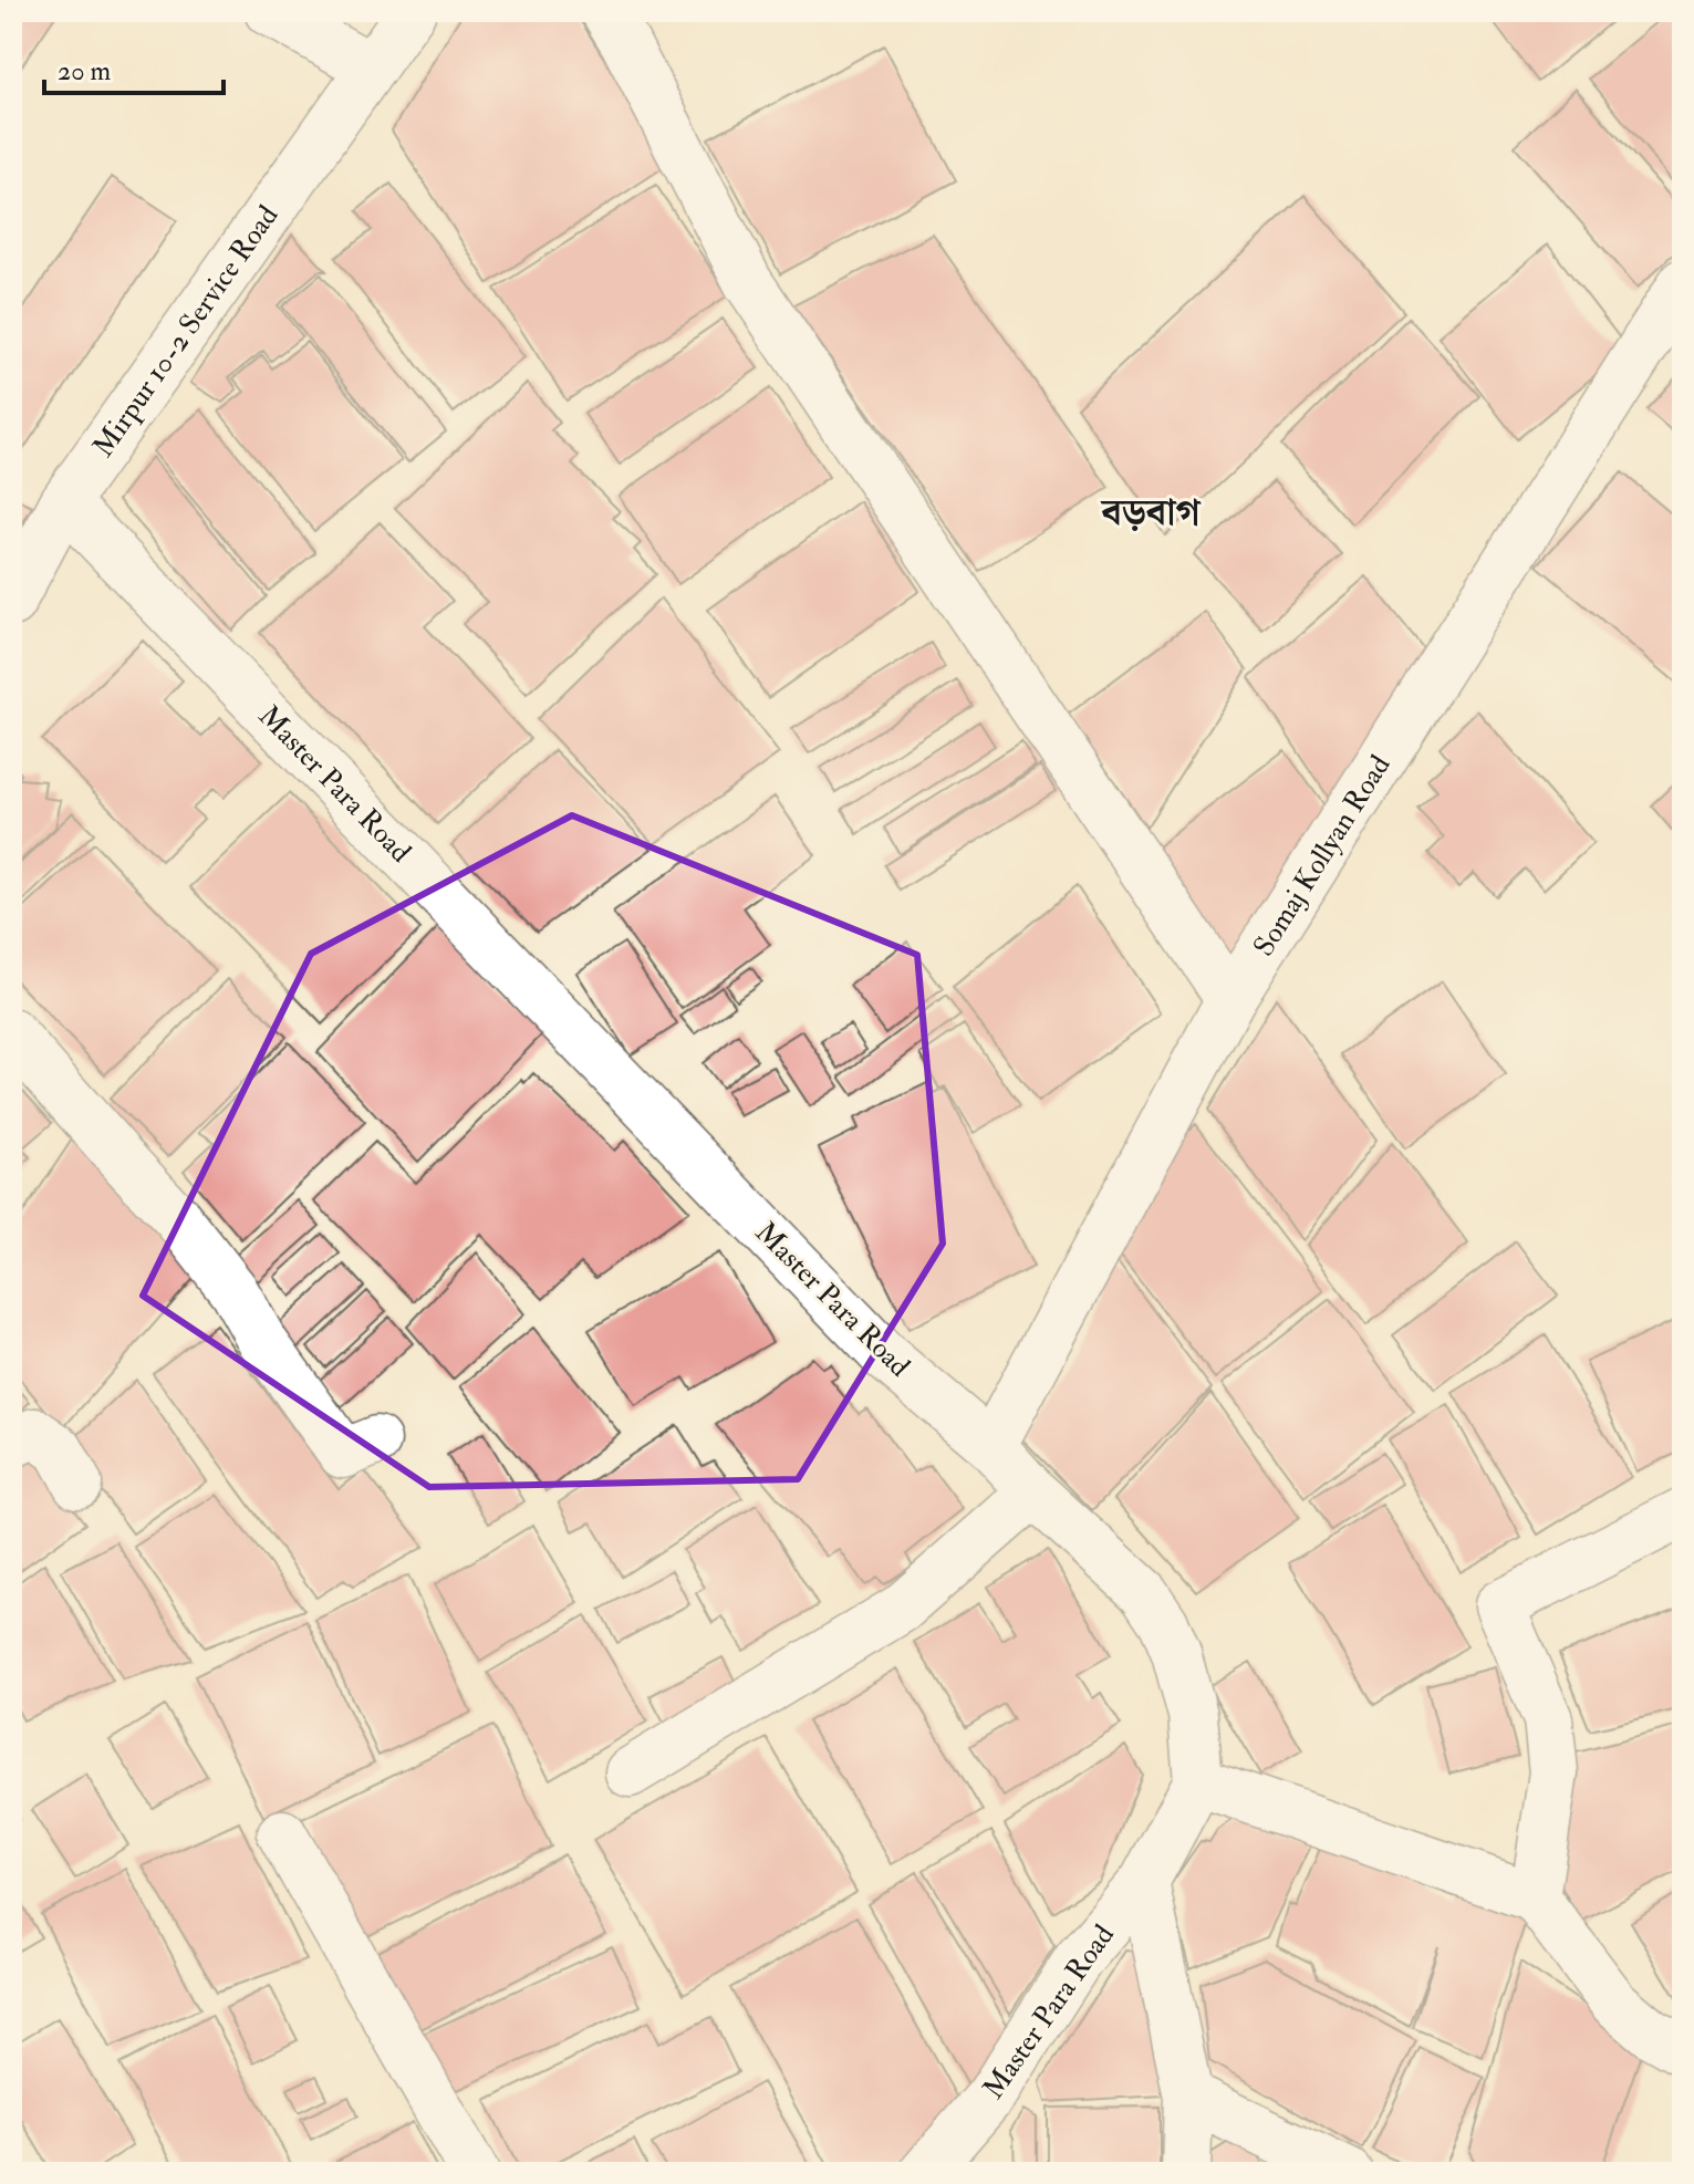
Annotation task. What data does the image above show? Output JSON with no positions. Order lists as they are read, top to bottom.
{
  "streets": {
    "street": ["Mirpur 10-2 Service Road", "Master Para Road", "Somaj Kollyan Road"]
  },
  "crossings": [
    ["Mirpur 10-2 Service Road", "Master Para Road"],
    ["Master Para Road", "Somaj Kollyan Road"]
  ],
  "districts": ["বড়বাগ"],
  "scale_bar": "20 m"
}
